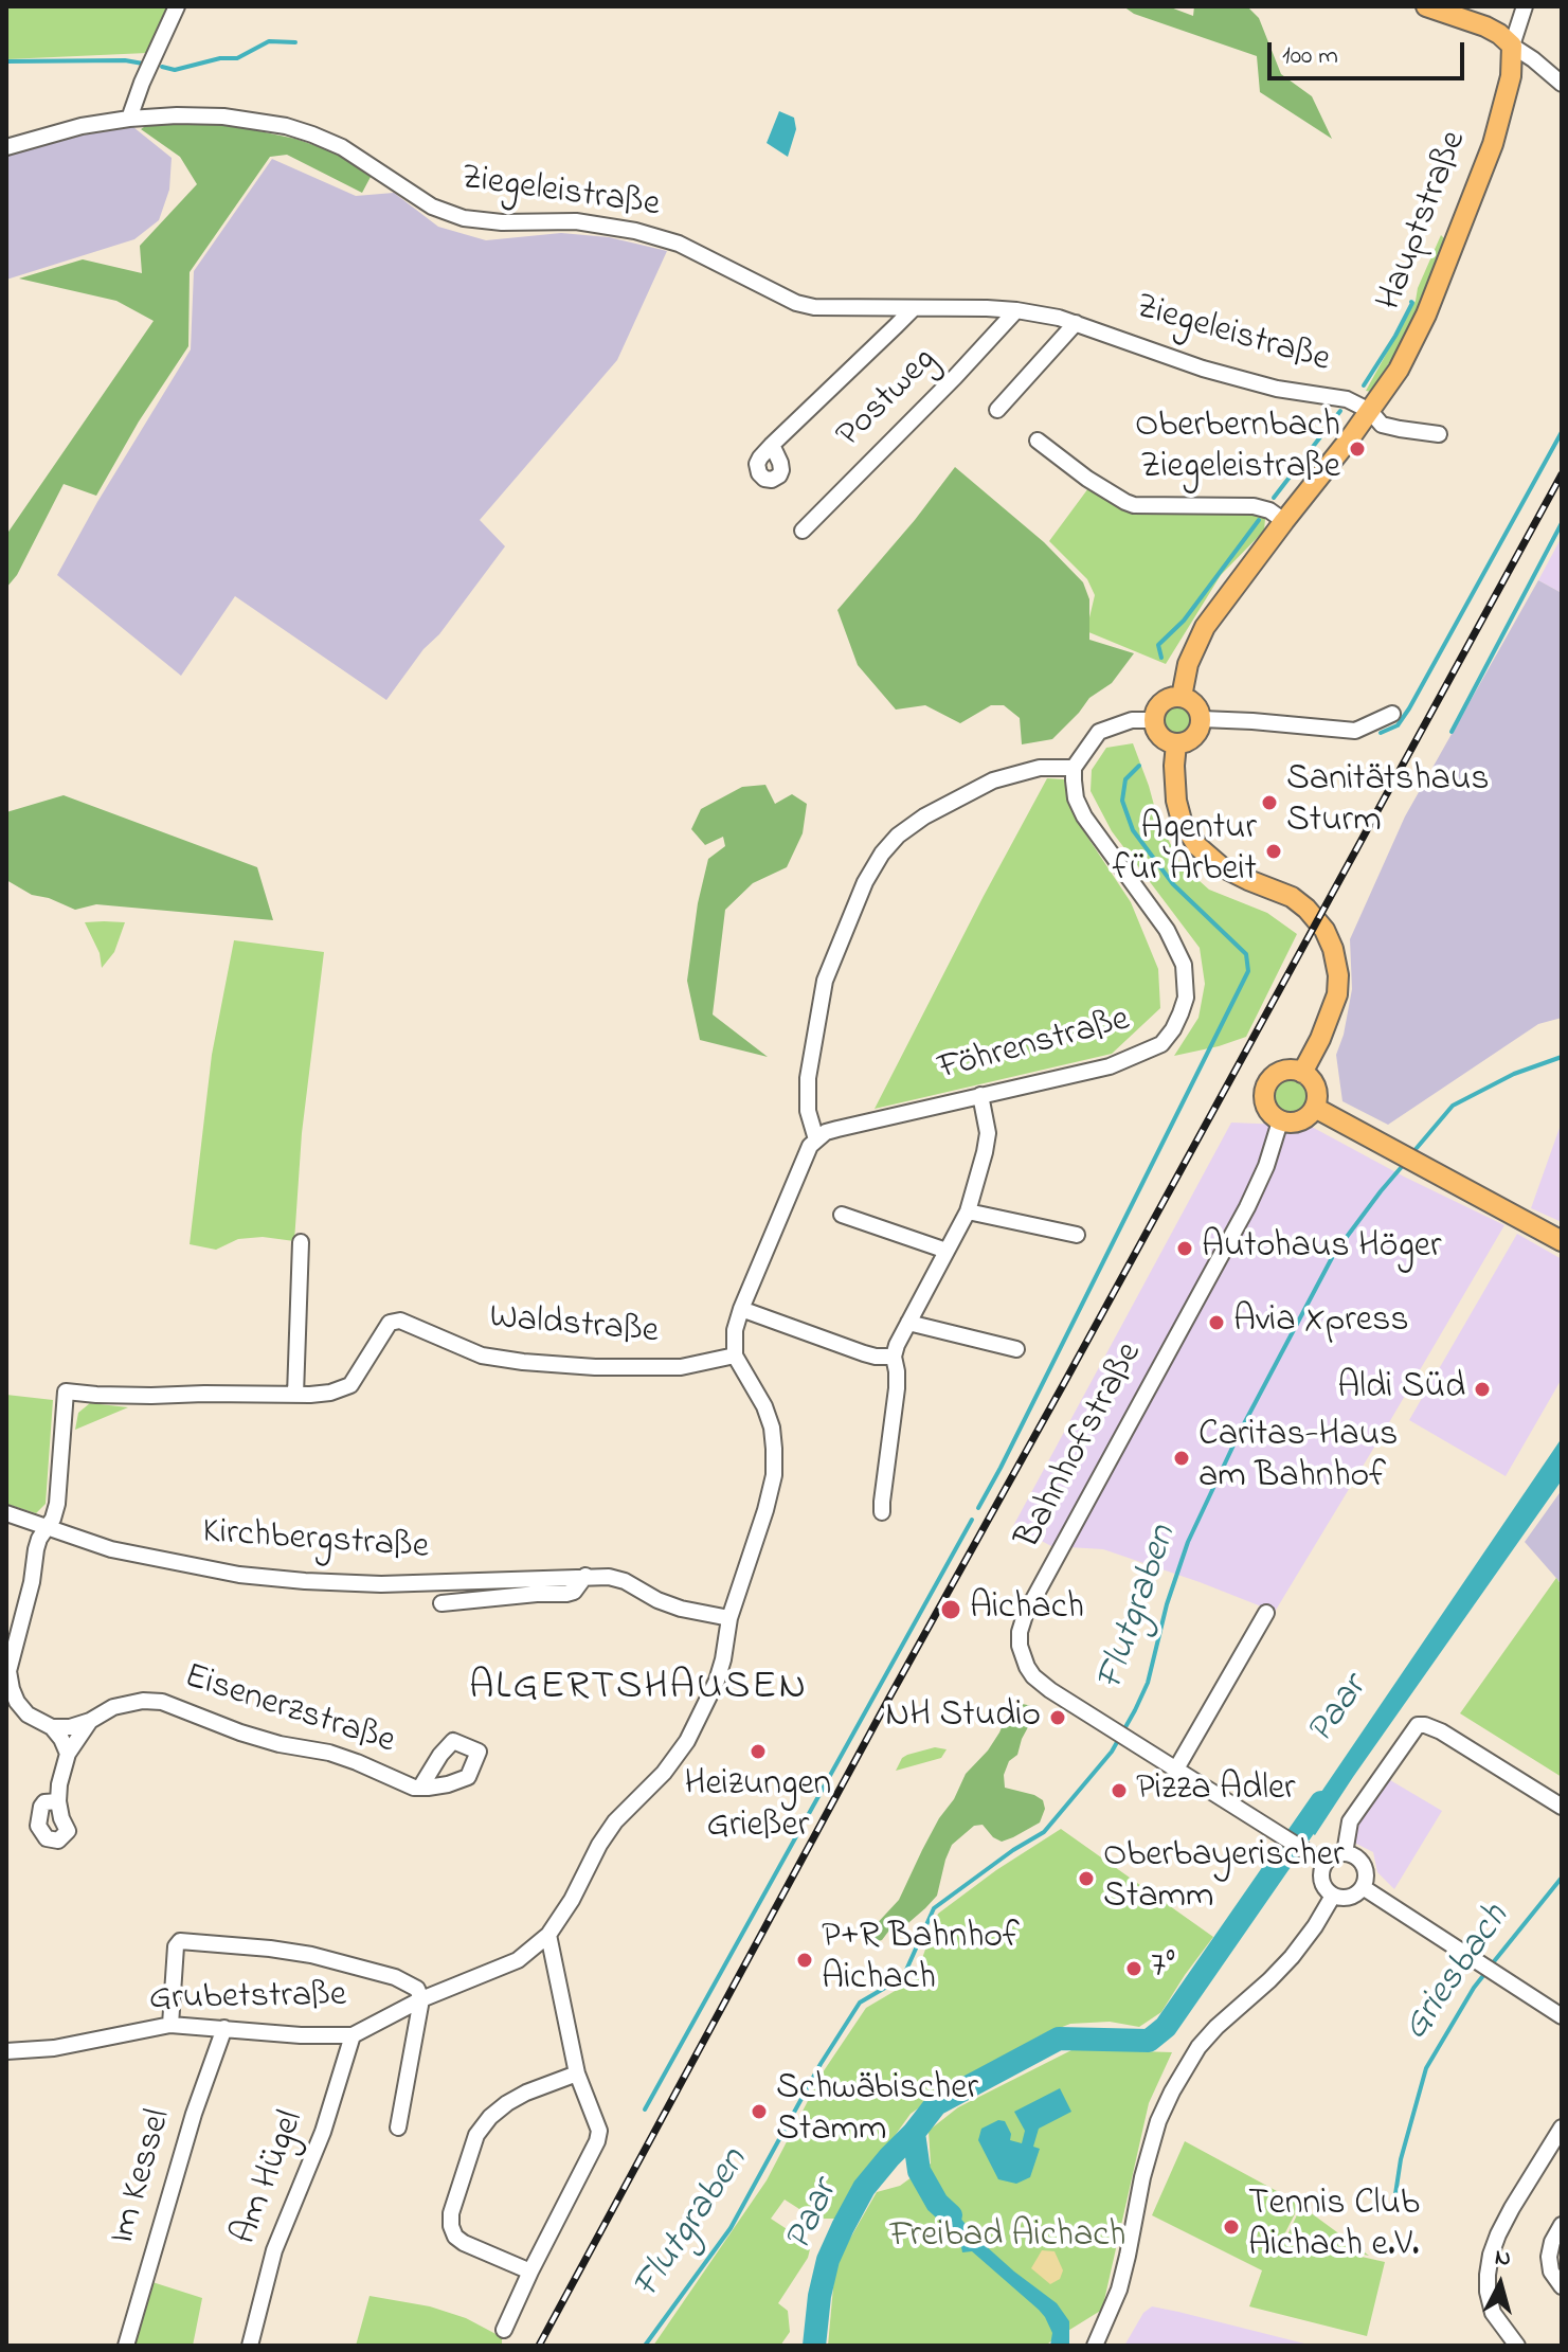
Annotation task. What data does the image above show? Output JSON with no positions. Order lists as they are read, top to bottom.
{
  "streets": {
    "main road": ["Hauptstraße"],
    "street": [
      "Ziegeleistraße",
      "Postweg",
      "Föhrenstraße",
      "Waldstraße",
      "Bahnhofstraße",
      "Kirchbergstraße",
      "Eisenerzstraße",
      "Grubetstraße",
      "Im Kessel",
      "Am Hügel"
    ]
  },
  "crossings": [
    ["Ziegeleistraße", "Hauptstraße"],
    ["Ziegeleistraße", "Postweg"],
    ["Waldstraße", "Kirchbergstraße"],
    ["Waldstraße", "Grubetstraße"],
    ["Kirchbergstraße", "Grubetstraße"],
    ["Grubetstraße", "Im Kessel"],
    ["Grubetstraße", "Am Hügel"]
  ],
  "districts": ["ALGERTSHAUSEN"],
  "water": ["Flutgraben", "Paar", "Griesbach"],
  "parks": ["Freibad Aichach"],
  "places": [
    "Oberbernbach Ziegeleistraße",
    "Sanitätshaus Sturm",
    "Agentur für Arbeit",
    "Autohaus Höger",
    "Avia Xpress",
    "Aldi Süd",
    "Caritas-Haus am Bahnhof",
    "Aichach",
    "NH Studio",
    "Heizungen Grießer",
    "Pizza Adler",
    "Oberbayerischer Stamm",
    "P+R Bahnhof Aichach",
    "7°",
    "Schwäbischer Stamm",
    "Tennis Club Aichach e.V."
  ],
  "scale_bar": "100 m",
  "north": "top"
}
